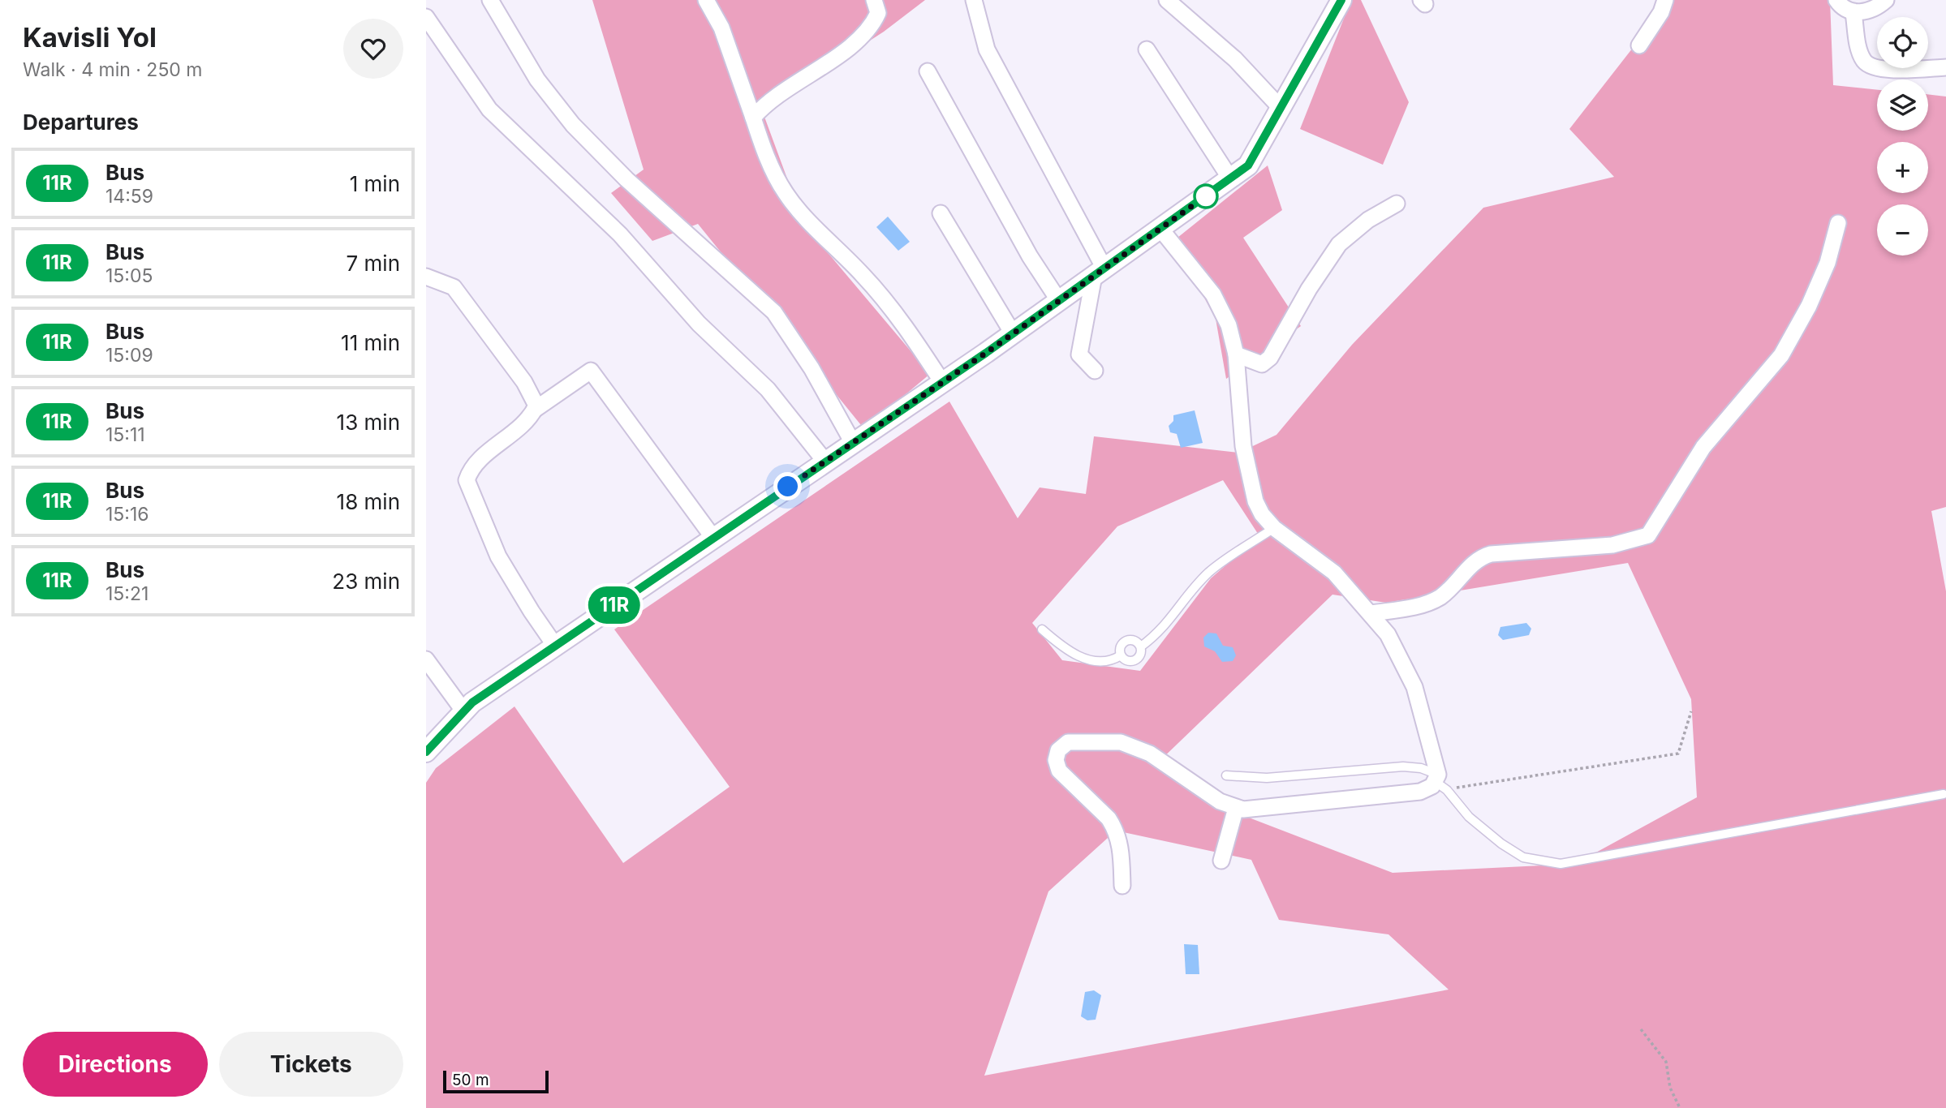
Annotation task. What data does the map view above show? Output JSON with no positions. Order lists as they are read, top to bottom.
{
  "lines": ["bus line 11R"],
  "scale_bar": "50 m",
  "page": {
    "heading": [
      ["Kavisli Yol", "Walk · 4 min · 250 m"],
      "Departures"
    ],
    "on_map": "11R",
    "map_buttons": ["+", "−"],
    "list": [
      {
        "mark": "11R",
        "name": "Bus",
        "note": "14:59",
        "value": "1 min"
      },
      {
        "mark": "11R",
        "name": "Bus",
        "note": "15:05",
        "value": "7 min"
      },
      {
        "mark": "11R",
        "name": "Bus",
        "note": "15:09",
        "value": "11 min"
      },
      {
        "mark": "11R",
        "name": "Bus",
        "note": "15:11",
        "value": "13 min"
      },
      {
        "mark": "11R",
        "name": "Bus",
        "note": "15:16",
        "value": "18 min"
      },
      {
        "mark": "11R",
        "name": "Bus",
        "note": "15:21",
        "value": "23 min"
      }
    ],
    "buttons": ["Directions", "Tickets"],
    "scale": "50 m"
  }
}
